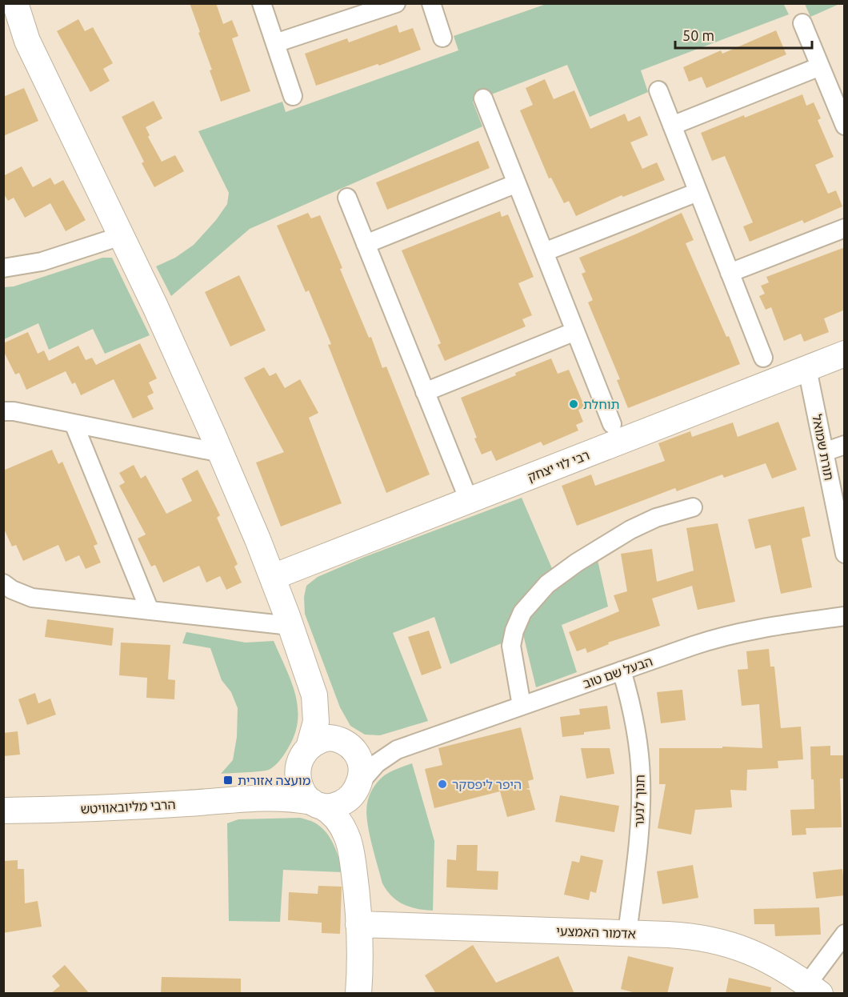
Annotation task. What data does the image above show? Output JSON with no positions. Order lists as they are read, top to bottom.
{
  "streets": {
    "street": [
      "תורת שמואל",
      "רבי לוי יצחק",
      "הבעל שם טוב",
      "חנוך לנער",
      "הרבי מליובאוויטש",
      "אדמור האמצעי"
    ]
  },
  "crossings": [
    ["תורת שמואל", "רבי לוי יצחק"],
    ["הבעל שם טוב", "חנוך לנער"],
    ["הבעל שם טוב", "הרבי מליובאוויטש"],
    ["חנוך לנער", "אדמור האמצעי"]
  ],
  "places": {
    "other": ["תוחלת", "היפר ליפסקר"],
    "transit": ["מועצה אזורית"]
  },
  "scale_bar": "50 m"
}
